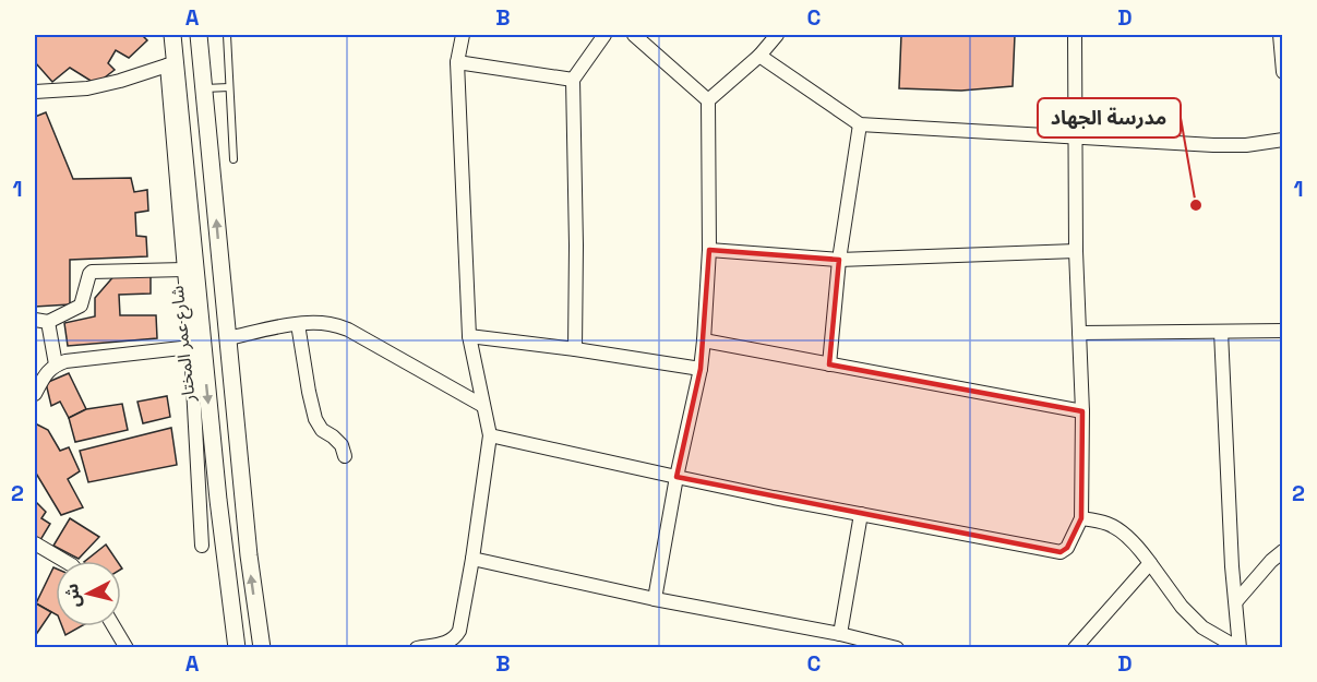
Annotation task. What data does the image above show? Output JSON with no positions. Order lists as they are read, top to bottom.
{
  "streets": {
    "street": ["شارع عمر المختار"]
  },
  "places": ["مدرسة الجهاد"],
  "north": "left",
  "grid": {
    "columns": [
      "A",
      "B",
      "C",
      "D"
    ],
    "rows": ["1", "2"]
  }
}
